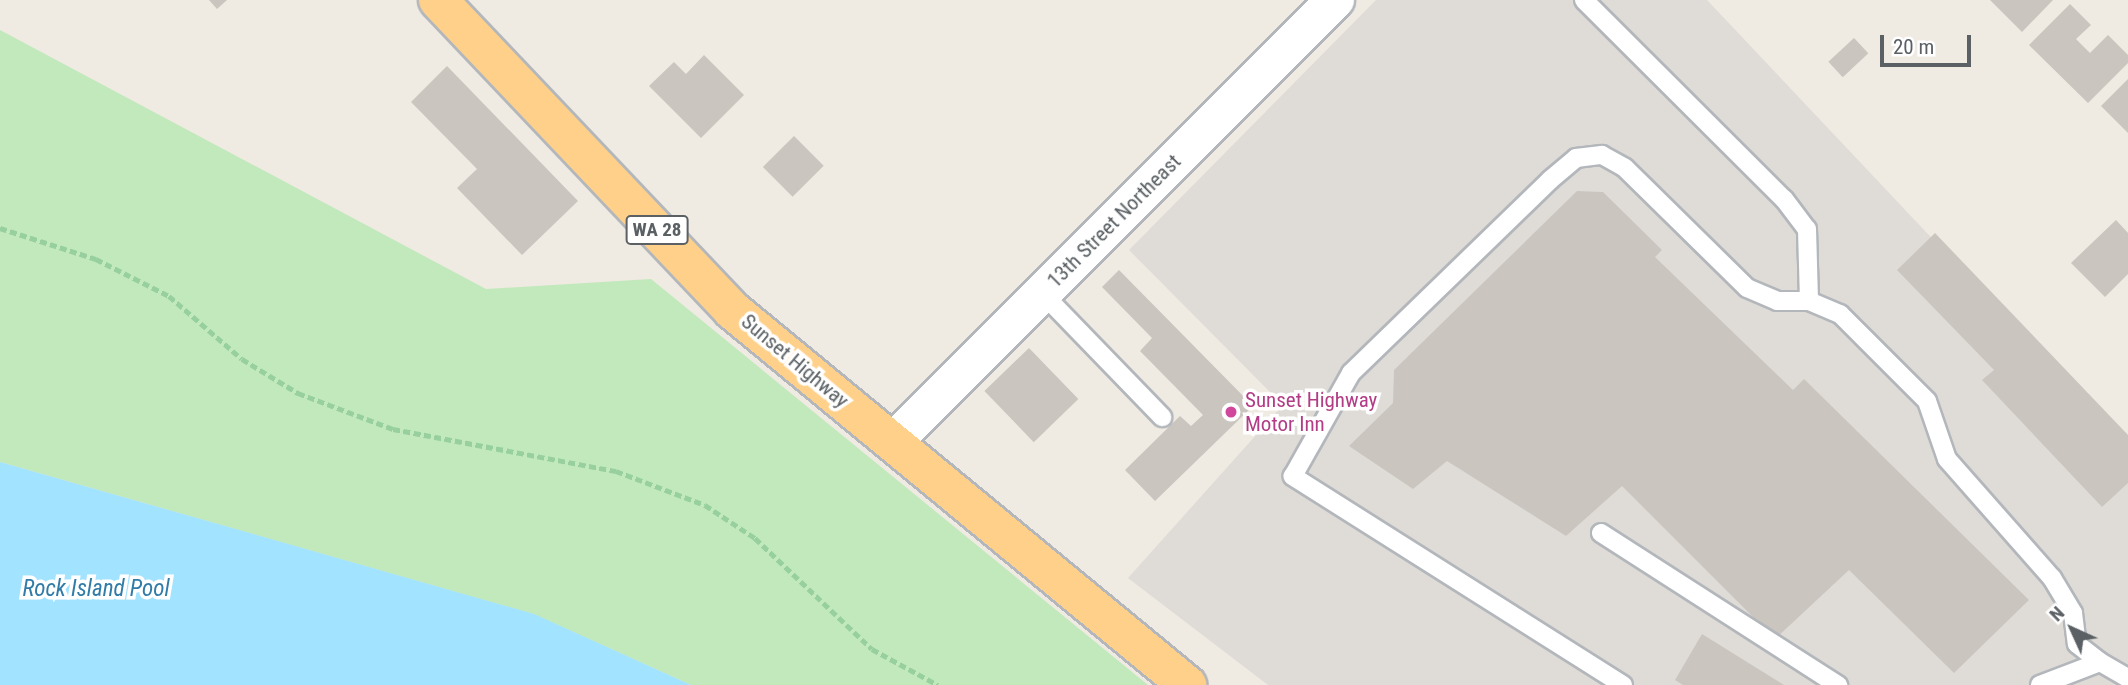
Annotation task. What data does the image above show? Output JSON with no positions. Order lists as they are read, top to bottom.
{
  "streets": {
    "highway": ["WA 28", "Sunset Highway"],
    "street": ["13th Street Northeast"]
  },
  "crossings": [
    ["13th Street Northeast", "Sunset Highway"]
  ],
  "water": ["Rock Island Pool"],
  "places": ["Sunset Highway Motor Inn"],
  "scale_bar": "20 m",
  "north": "top left"
}
